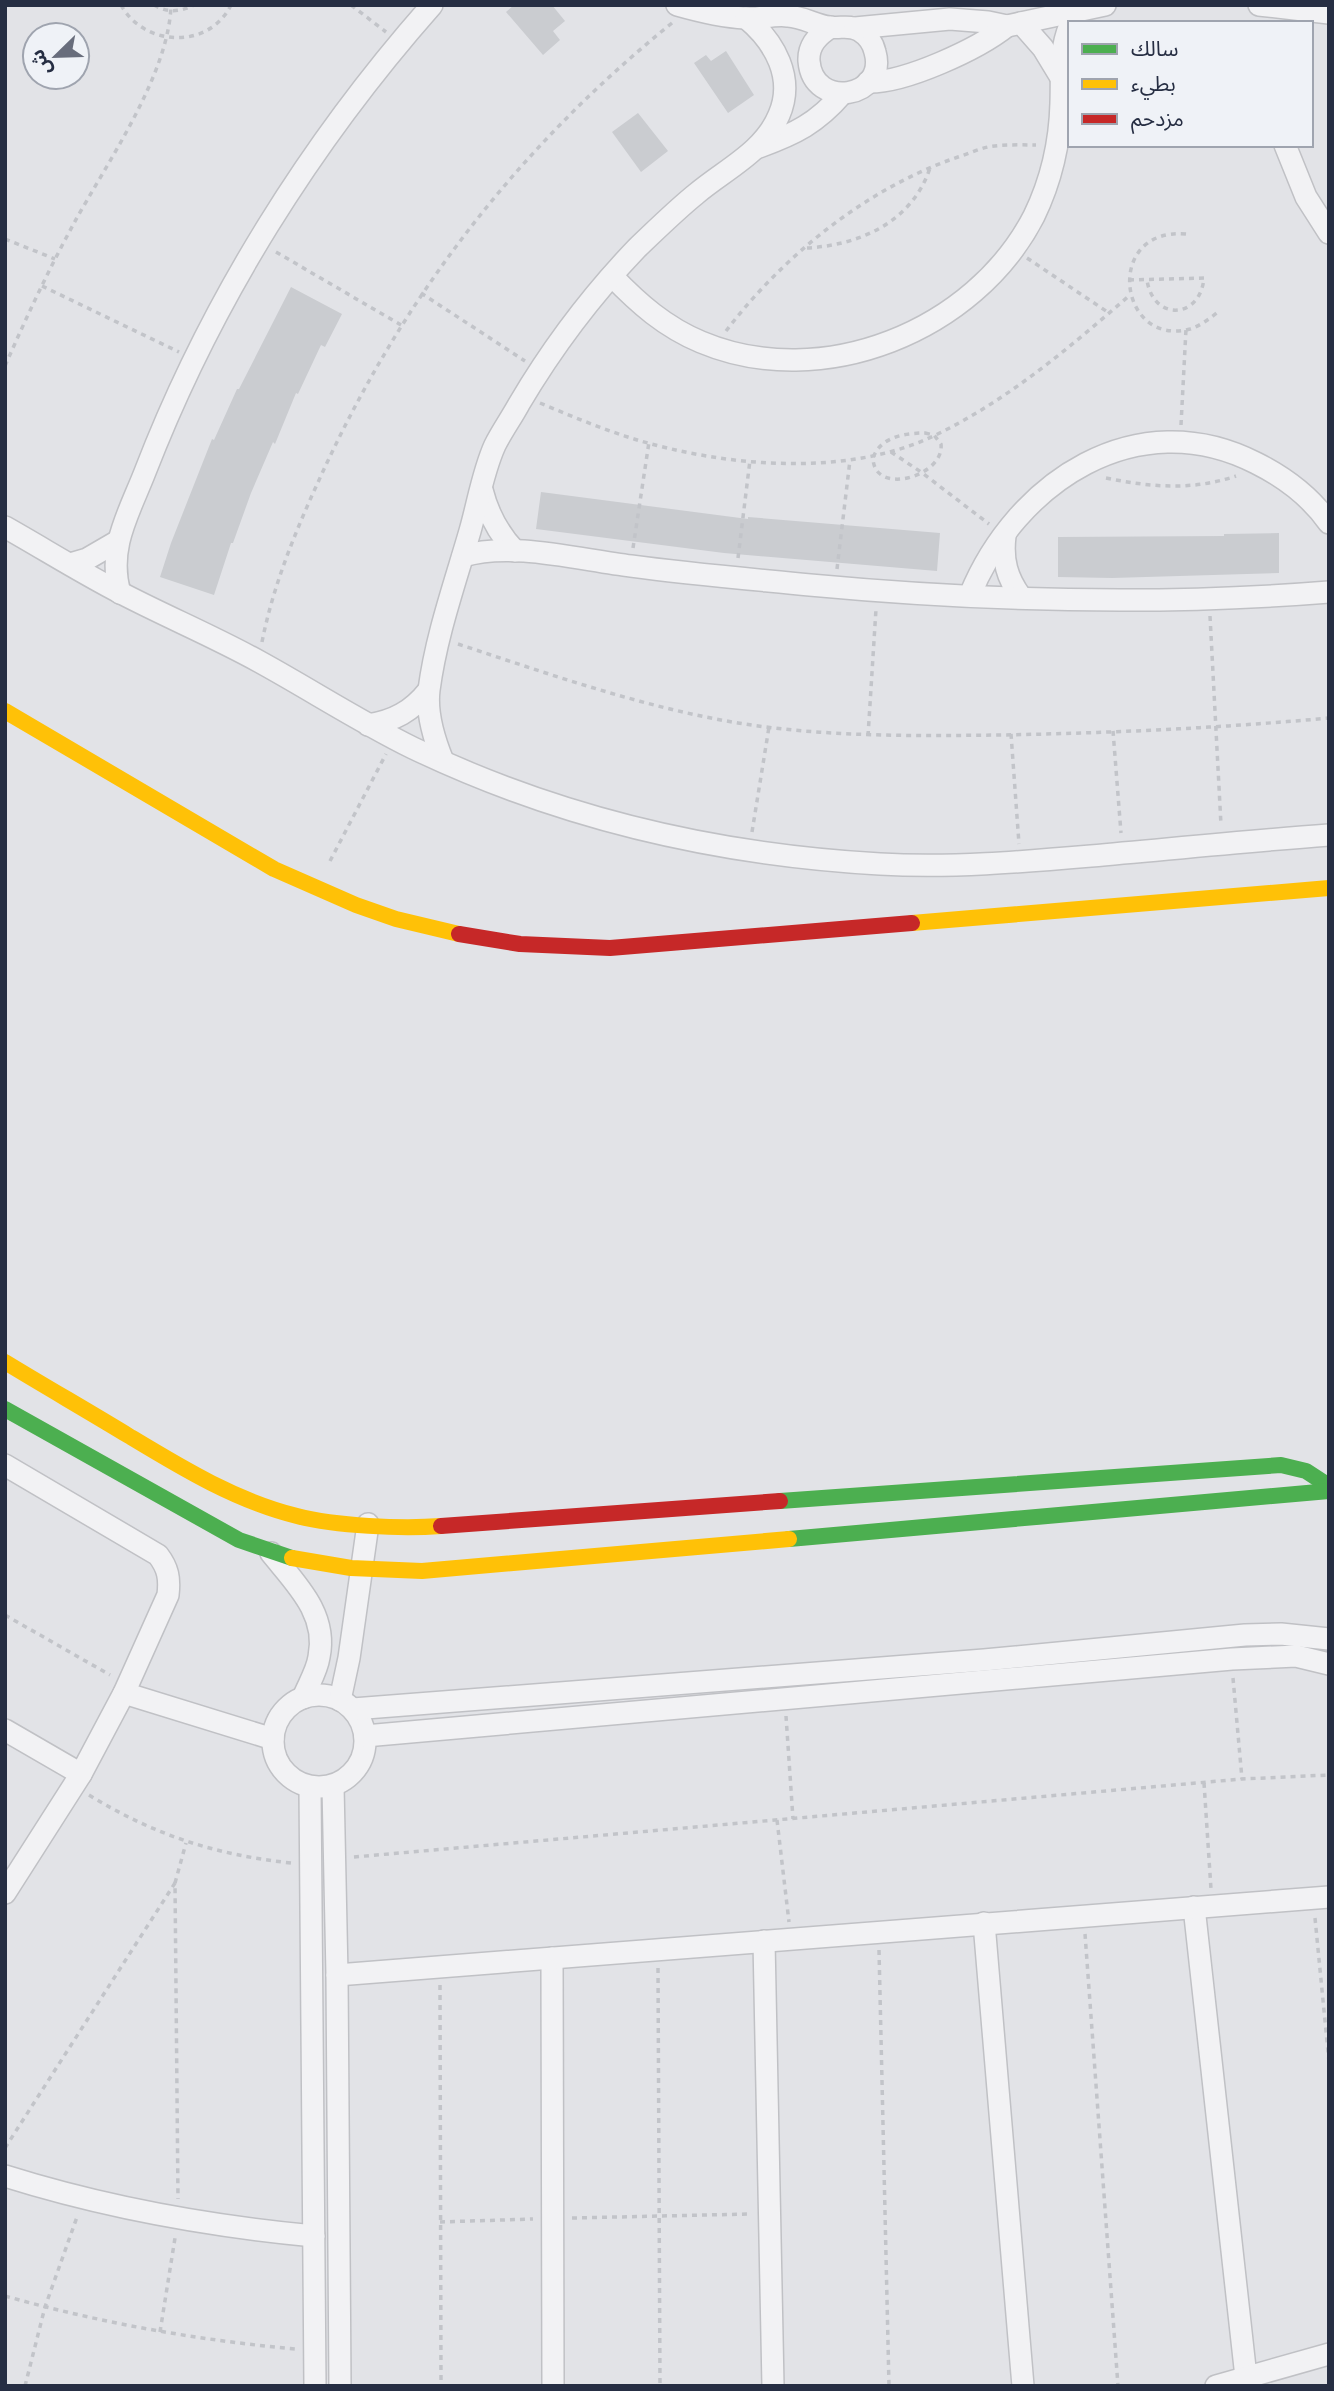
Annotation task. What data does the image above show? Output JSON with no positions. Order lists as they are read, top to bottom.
{
  "legend": ["سالك", "بطيء", "مزدحم"],
  "north": "bottom left"
}
